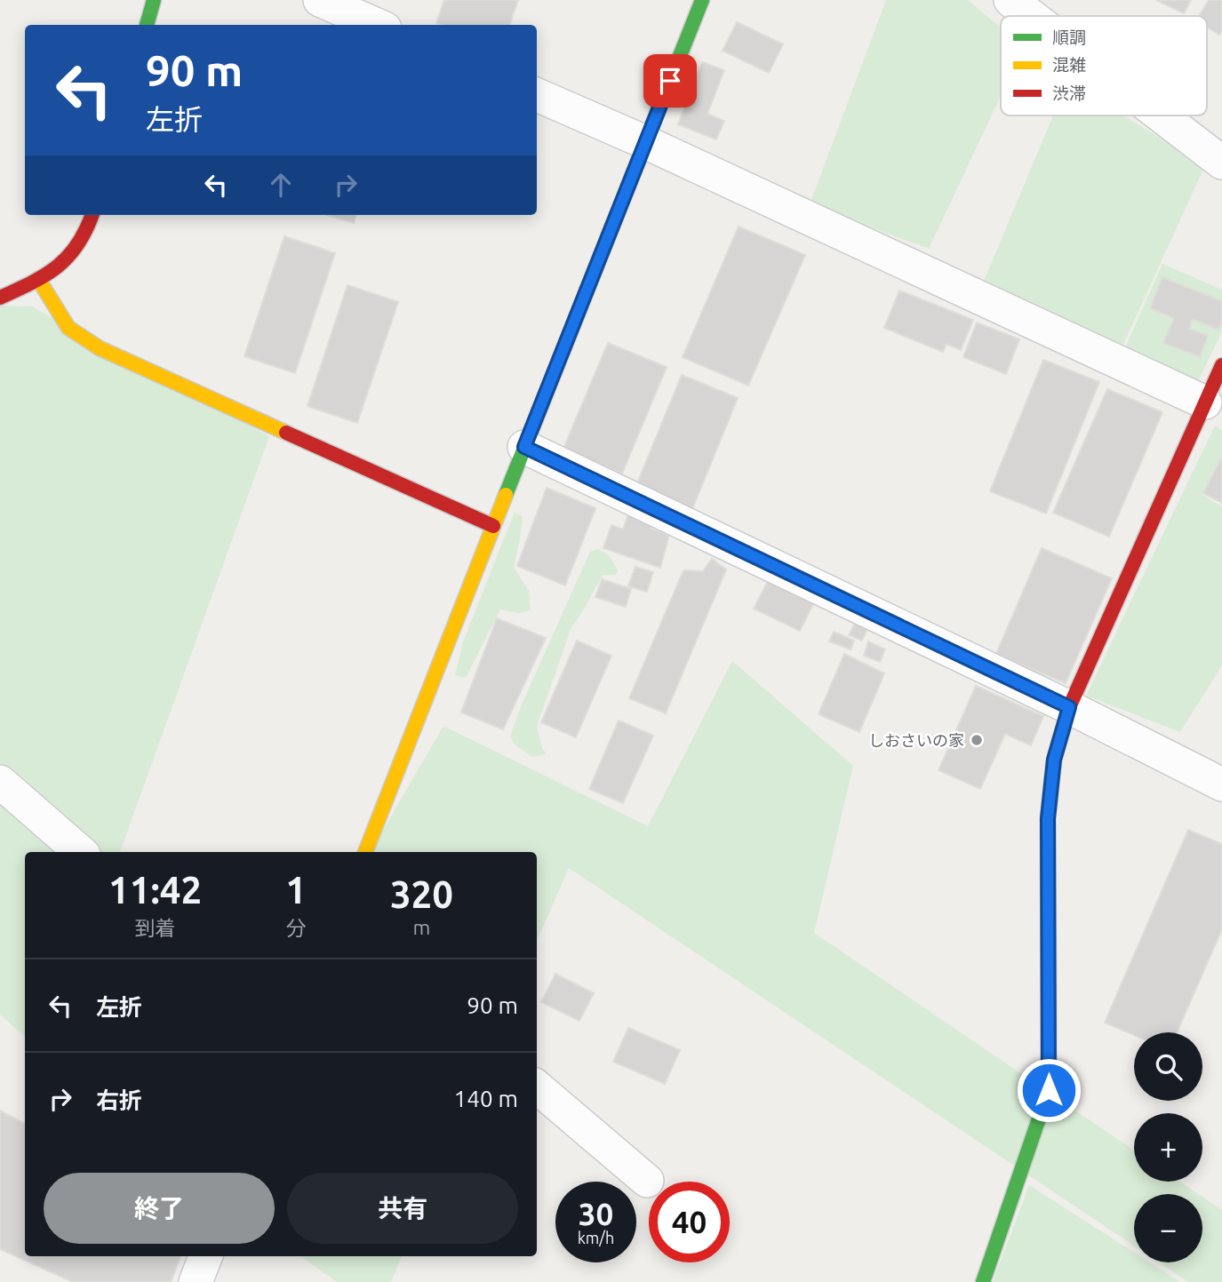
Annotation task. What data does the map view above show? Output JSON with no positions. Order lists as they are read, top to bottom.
{
  "places": ["しおさいの家"],
  "legend": ["順調", "混雑", "渋滞"],
  "page": {
    "turn": ["90 m", "左折"],
    "eta": [
      "11:42",
      "到着",
      "1",
      "分",
      "320",
      "m"
    ],
    "list": [
      {
        "name": "左折",
        "value": "90 m"
      },
      {
        "name": "右折",
        "value": "140 m"
      }
    ],
    "map_buttons": ["+", "−"],
    "buttons": ["終了", "共有"],
    "speed": "30 km/h",
    "limit": "40"
  }
}
